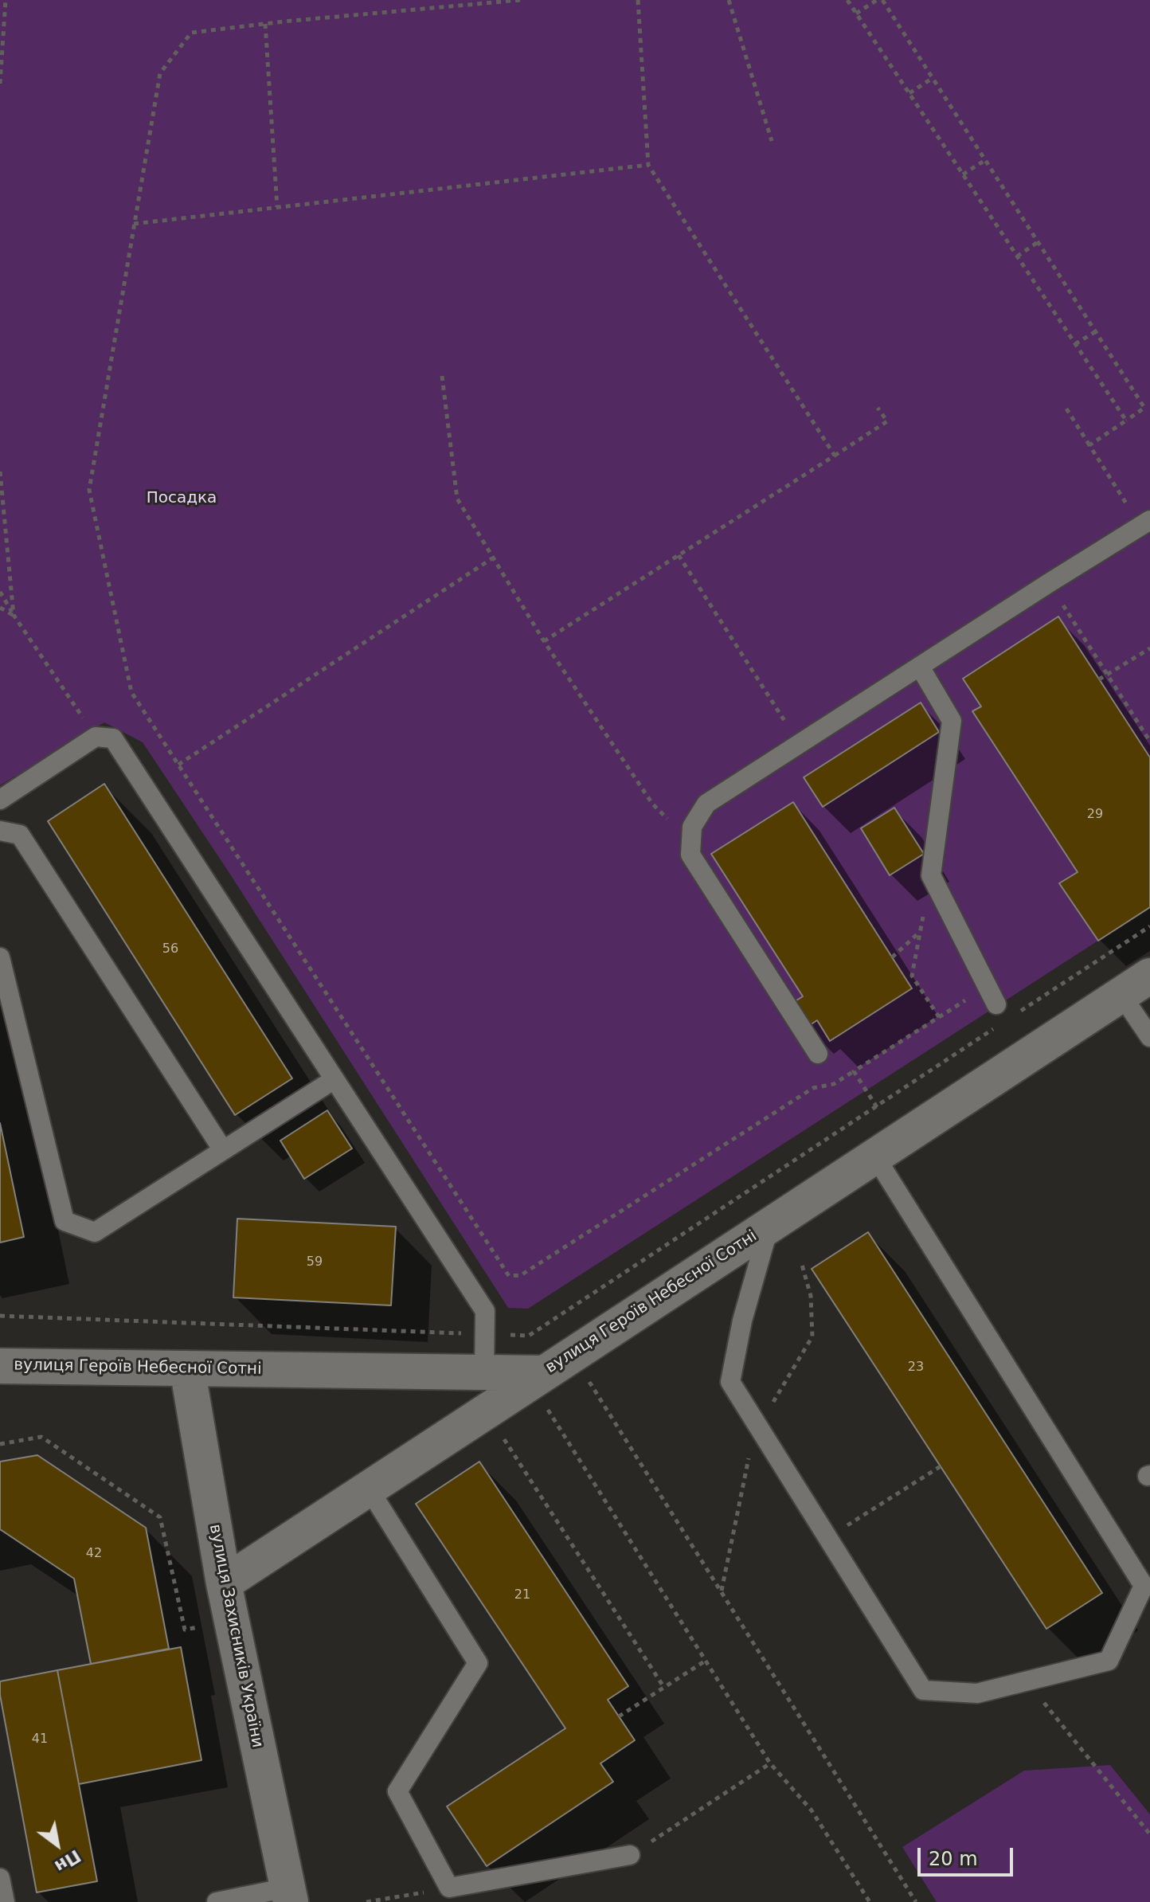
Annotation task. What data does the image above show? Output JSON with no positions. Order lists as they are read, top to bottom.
{
  "streets": {
    "street": ["вулиця Героїв Небесної Сотні", "вулиця Захисників України"]
  },
  "crossings": [
    ["вулиця Героїв Небесної Сотні", "вулиця Захисників України"]
  ],
  "parks": ["Посадка"],
  "house_numbers": [
    "29",
    "56",
    "59",
    "23",
    "42",
    "21",
    "41"
  ],
  "scale_bar": "20 m",
  "north": "bottom right"
}
